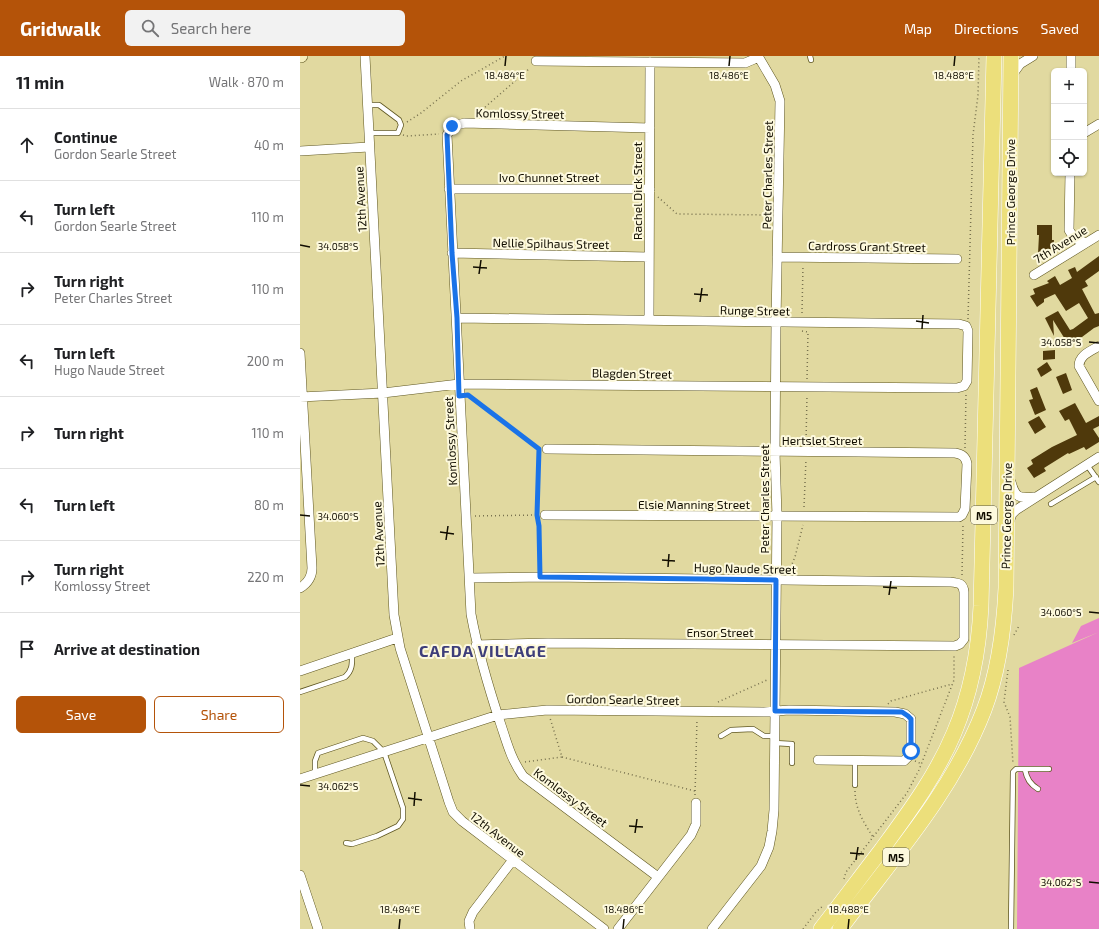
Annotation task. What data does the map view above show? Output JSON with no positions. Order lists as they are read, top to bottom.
{
  "streets": {
    "main road": ["Prince George Drive", "M5"],
    "street": [
      "Komlossy Street",
      "Peter Charles Street",
      "Ivo Chunnet Street",
      "Rachel Dick Street",
      "12th Avenue",
      "Nellie Spilhaus Street",
      "7th Avenue",
      "Cardross Grant Street",
      "Runge Street",
      "Blagden Street",
      "Hertslet Street",
      "Elsie Manning Street",
      "Hugo Naude Street",
      "Ensor Street",
      "Gordon Searle Street"
    ]
  },
  "crossings": [
    ["Komlossy Street", "Ivo Chunnet Street"],
    ["Komlossy Street", "Rachel Dick Street"],
    ["Komlossy Street", "Nellie Spilhaus Street"],
    ["Komlossy Street", "Runge Street"],
    ["Komlossy Street", "Blagden Street"],
    ["Komlossy Street", "Hugo Naude Street"],
    ["Komlossy Street", "Ensor Street"],
    ["Komlossy Street", "Gordon Searle Street"],
    ["Peter Charles Street", "Cardross Grant Street"],
    ["Peter Charles Street", "Runge Street"],
    ["Peter Charles Street", "Blagden Street"],
    ["Peter Charles Street", "Hertslet Street"],
    ["Peter Charles Street", "Elsie Manning Street"],
    ["Peter Charles Street", "Hugo Naude Street"],
    ["Peter Charles Street", "Ensor Street"],
    ["Peter Charles Street", "Gordon Searle Street"],
    ["Ivo Chunnet Street", "Rachel Dick Street"],
    ["Rachel Dick Street", "Nellie Spilhaus Street"],
    ["Rachel Dick Street", "Runge Street"],
    ["12th Avenue", "Blagden Street"],
    ["12th Avenue", "Gordon Searle Street"],
    ["Runge Street", "Blagden Street"],
    ["Hertslet Street", "Elsie Manning Street"],
    ["Hugo Naude Street", "Ensor Street"]
  ],
  "districts": ["CAFDA VILLAGE"],
  "page": {
    "header": "Gridwalk",
    "search": "Search here",
    "nav": ["Map", "Directions", "Saved"],
    "heading": ["11 min", "Walk · 870 m"],
    "map_buttons": ["+", "−"],
    "list": [
      ["Continue", "Gordon Searle Street", "40 m"],
      ["Turn left", "Gordon Searle Street", "110 m"],
      ["Turn right", "Peter Charles Street", "110 m"],
      ["Turn left", "Hugo Naude Street", "200 m"],
      ["Turn right", "110 m"],
      ["Turn left", "80 m"],
      ["Turn right", "Komlossy Street", "220 m"],
      "Arrive at destination"
    ],
    "buttons": ["Save", "Share"]
  },
  "coordinates": [
    "18.484°E",
    "18.486°E",
    "18.488°E",
    "34.058°S",
    "34.060°S",
    "34.062°S"
  ]
}
